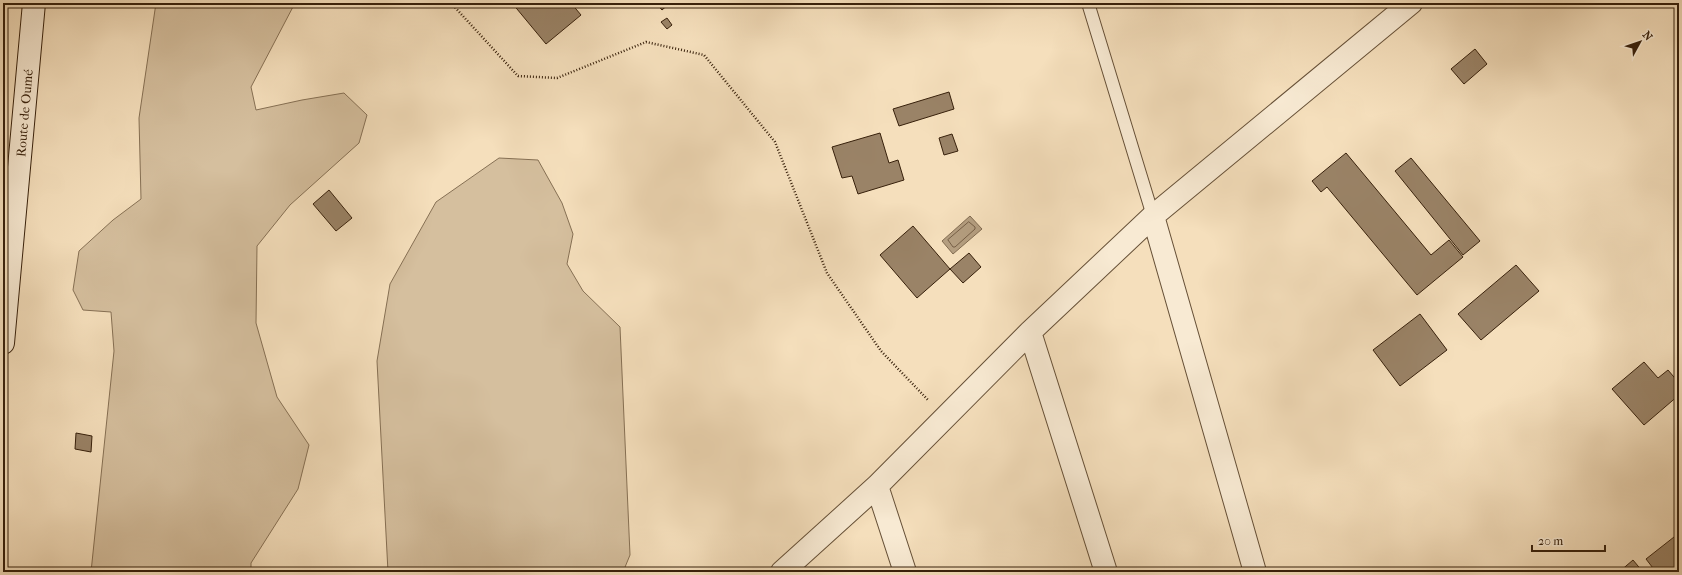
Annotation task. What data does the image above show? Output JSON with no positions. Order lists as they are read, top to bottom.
{
  "streets": {
    "street": ["Route de Oumé"]
  },
  "scale_bar": "20 m",
  "north": "top right"
}
